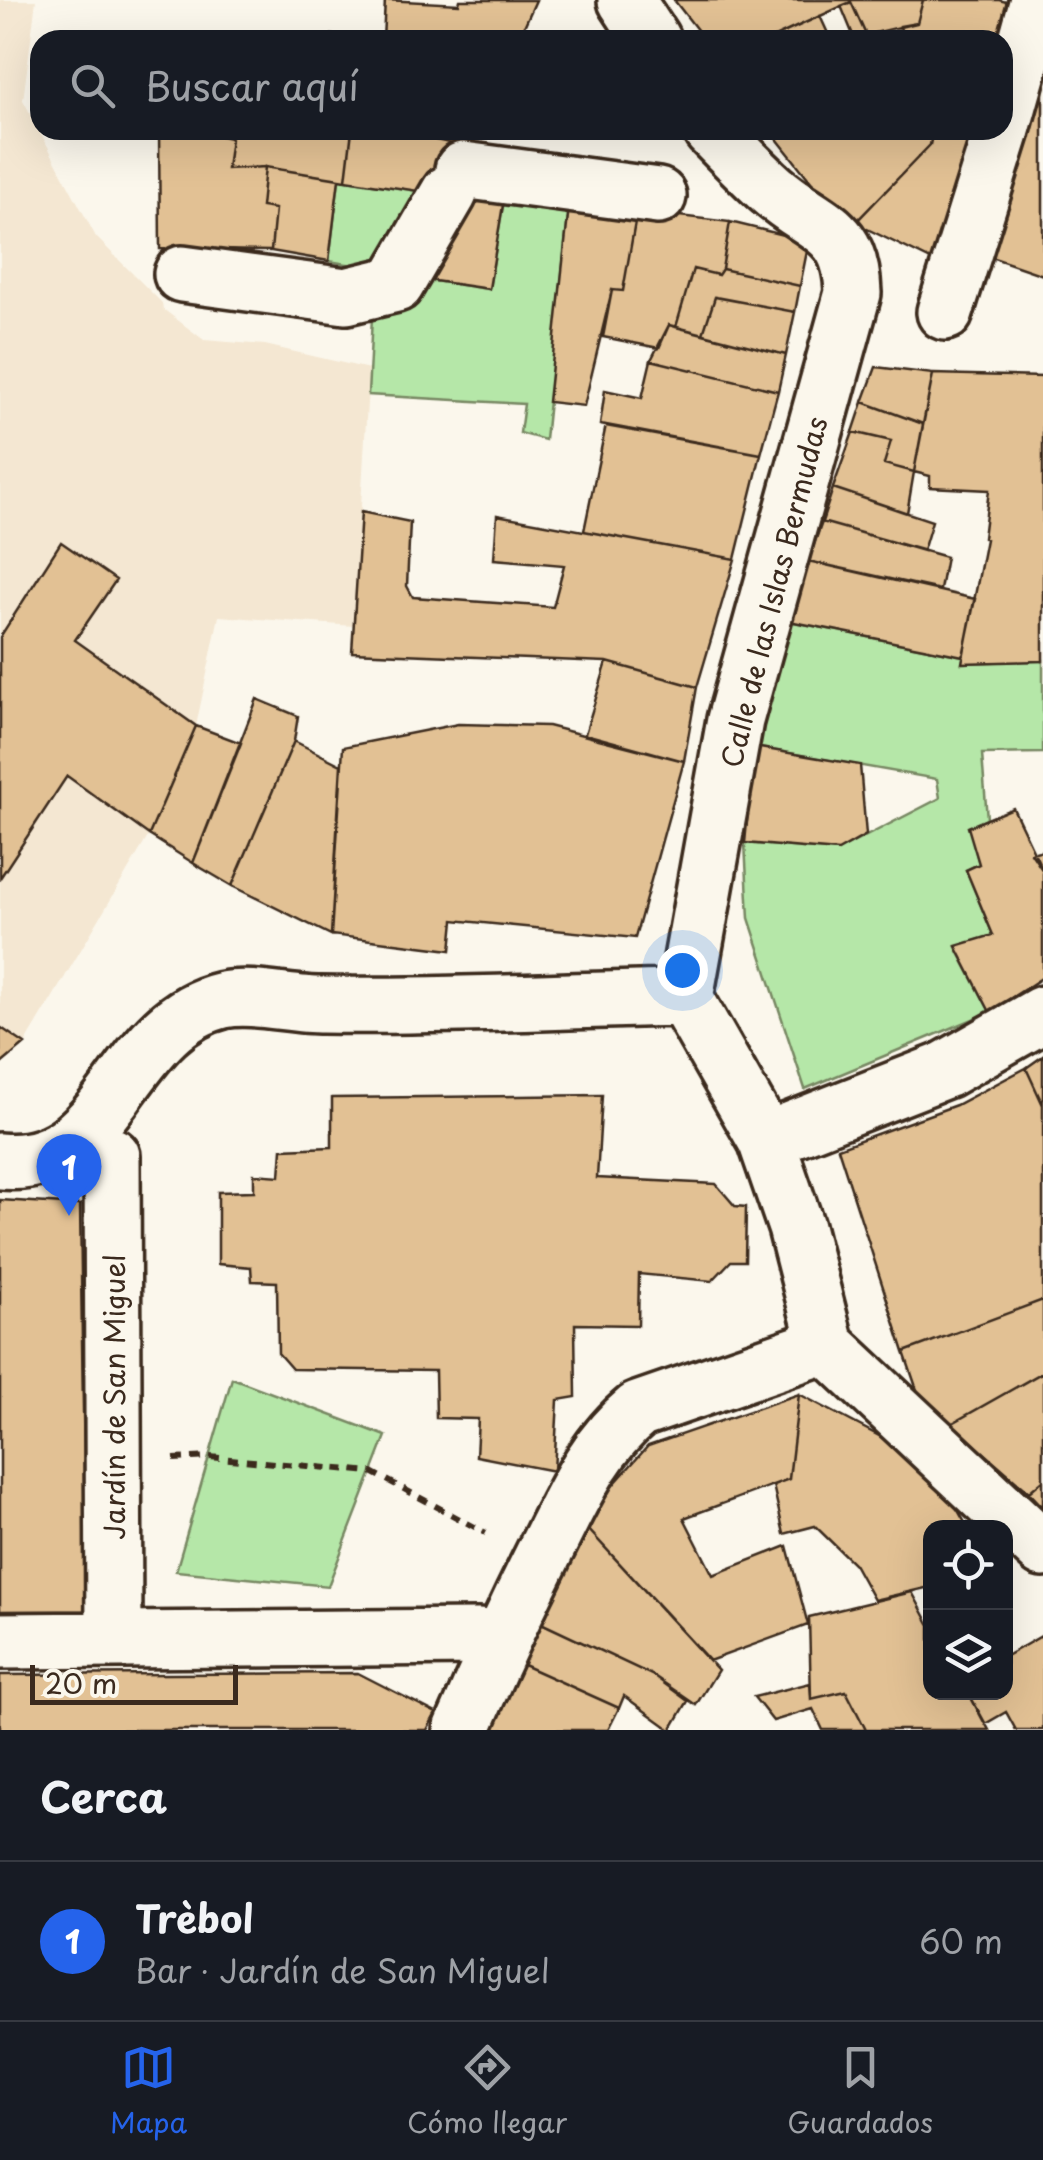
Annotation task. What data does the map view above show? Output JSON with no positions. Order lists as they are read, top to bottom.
{
  "streets": {
    "street": ["Calle de las Islas Bermudas", "Jardín de San Miguel"]
  },
  "scale_bar": "20 m",
  "page": {
    "search": "Buscar aquí",
    "pins": "1",
    "scale": "20 m",
    "heading": "Cerca",
    "list": [
      {
        "mark": "1",
        "name": "Trèbol",
        "note": "Bar · Jardín de San Miguel",
        "value": "60 m"
      }
    ],
    "nav": ["Mapa", "Cómo llegar", "Guardados"]
  }
}
